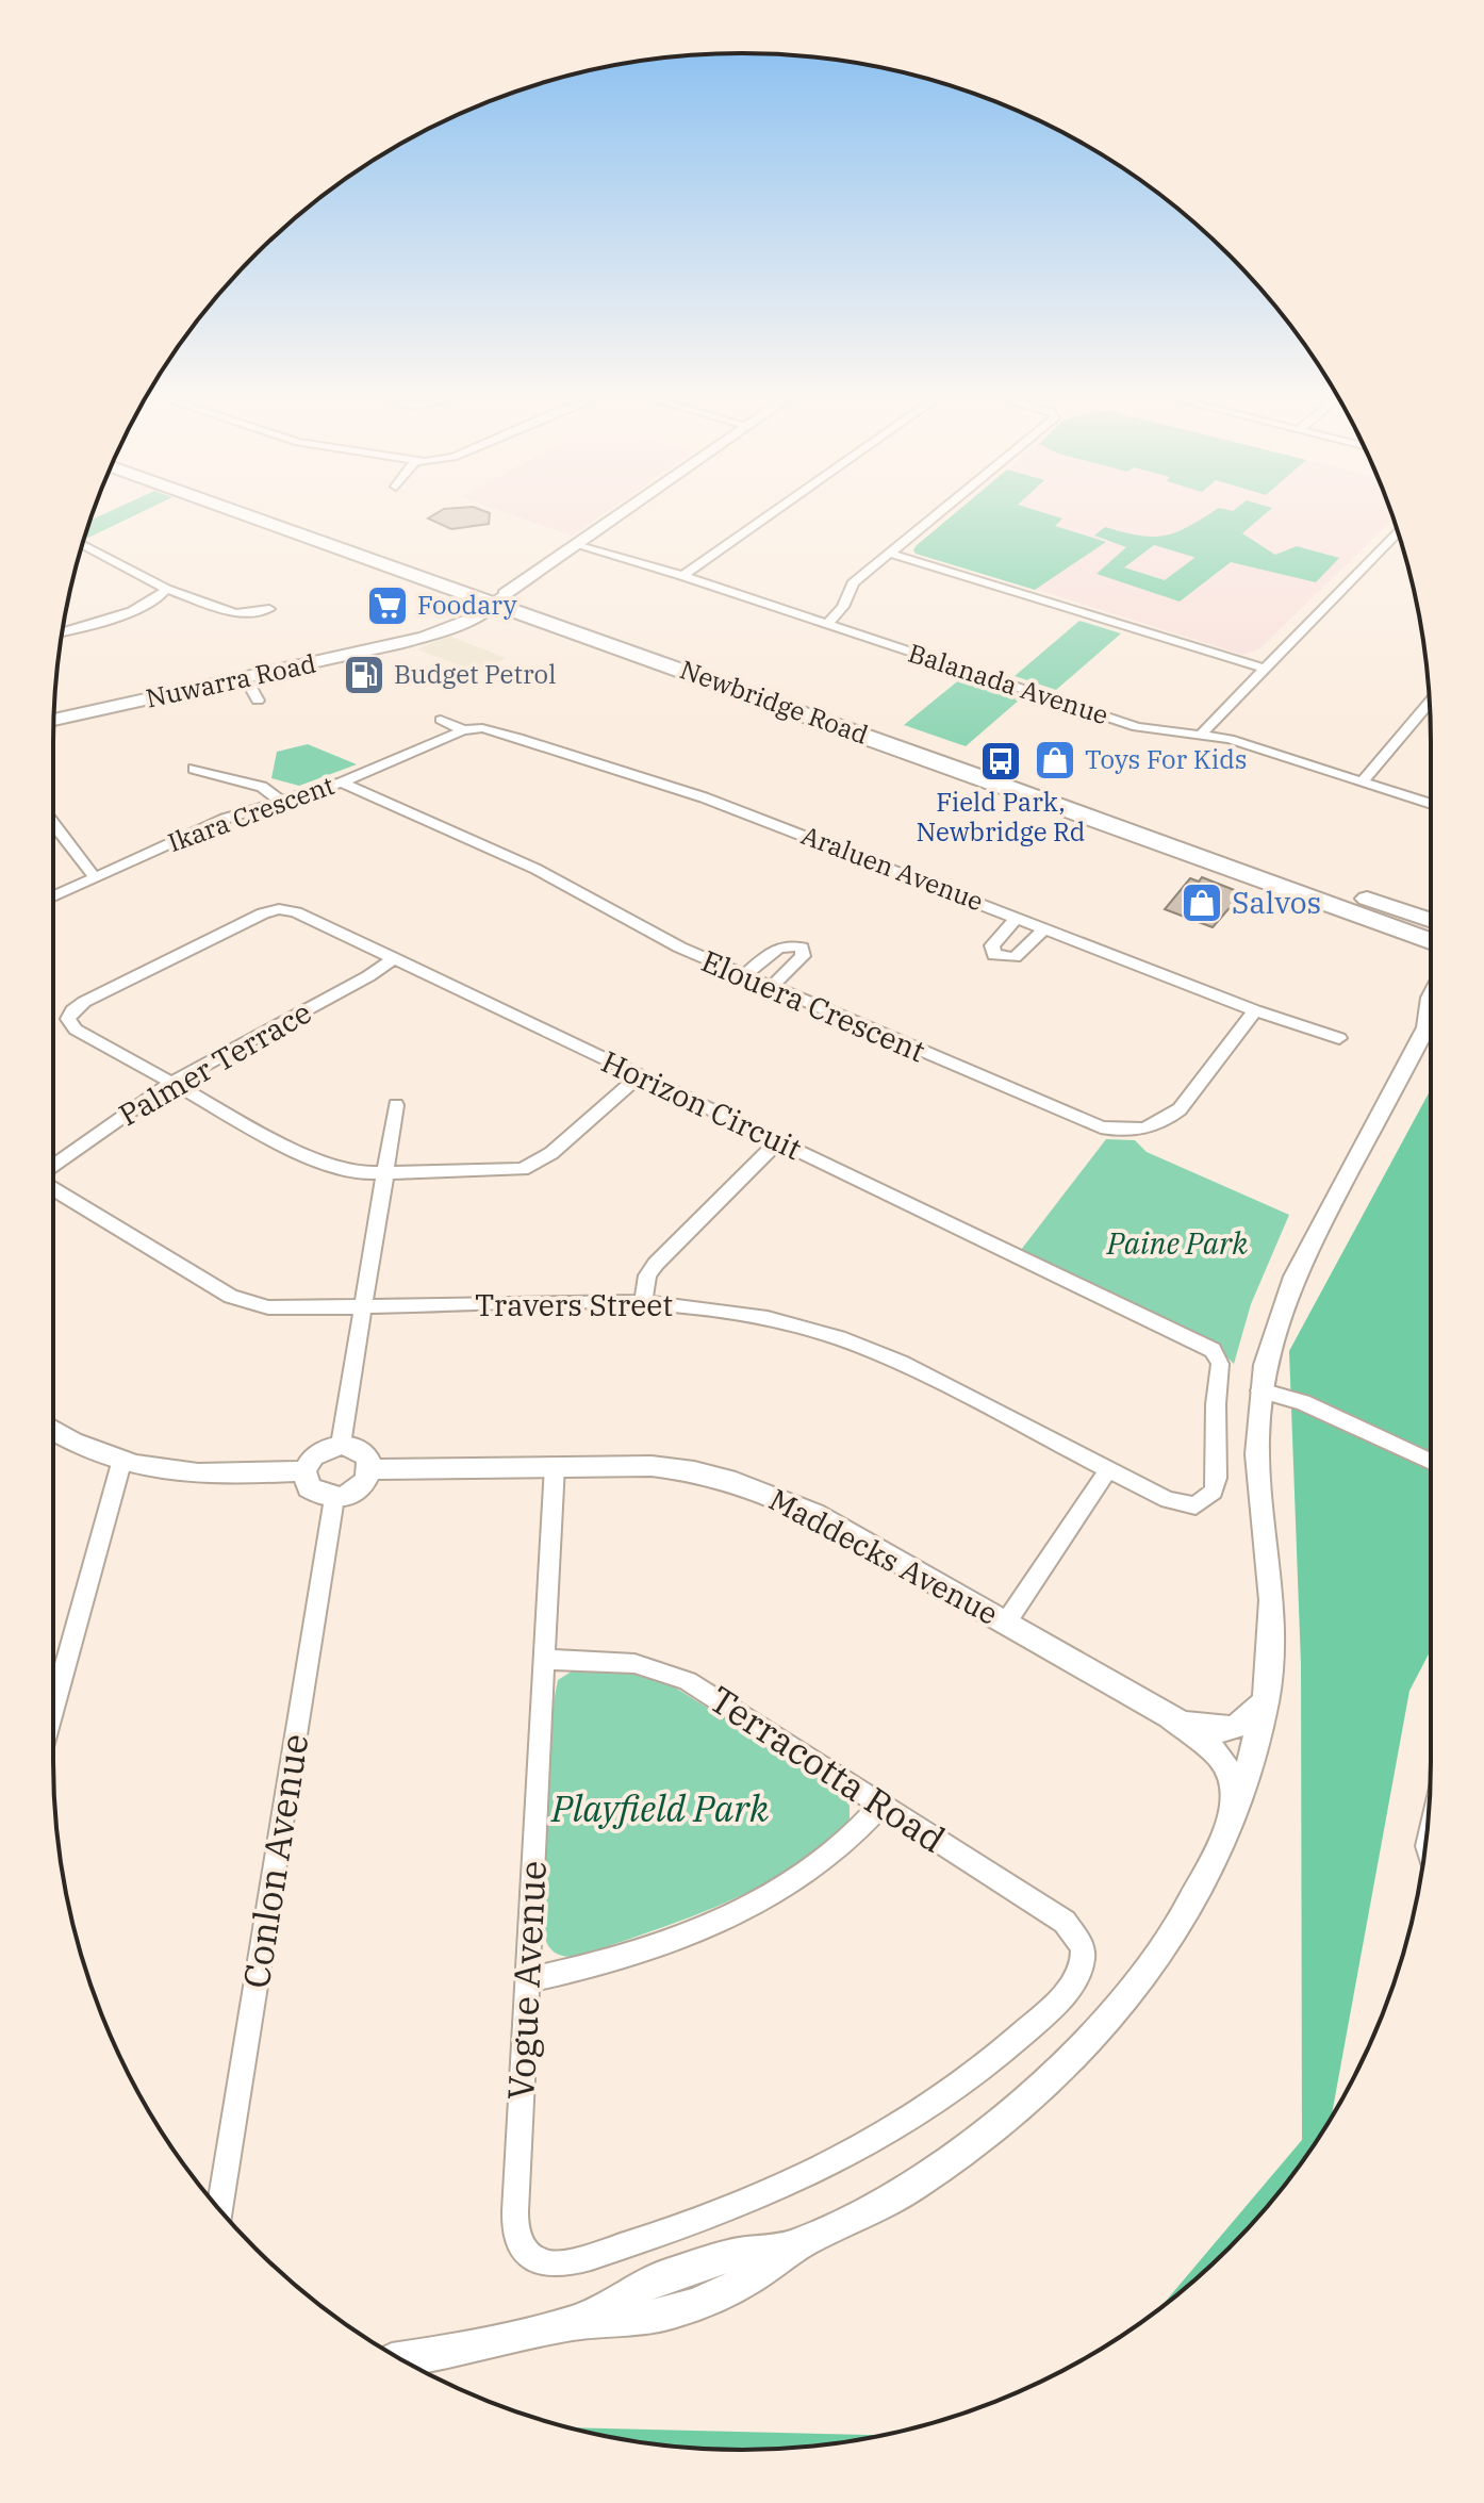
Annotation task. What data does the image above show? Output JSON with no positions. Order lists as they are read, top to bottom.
{
  "streets": {
    "highway": ["Newbridge Road"],
    "main road": ["Nuwarra Road"],
    "street": [
      "Balanada Avenue",
      "Ikara Crescent",
      "Araluen Avenue",
      "Elouera Crescent",
      "Palmer Terrace",
      "Horizon Circuit",
      "Travers Street",
      "Maddecks Avenue",
      "Terracotta Road",
      "Conlon Avenue",
      "Vogue Avenue"
    ]
  },
  "crossings": [
    ["Nuwarra Road", "Balanada Avenue"],
    ["Nuwarra Road", "Newbridge Road"],
    ["Ikara Crescent", "Araluen Avenue"],
    ["Ikara Crescent", "Elouera Crescent"],
    ["Araluen Avenue", "Elouera Crescent"],
    ["Palmer Terrace", "Horizon Circuit"],
    ["Horizon Circuit", "Travers Street"],
    ["Maddecks Avenue", "Conlon Avenue"],
    ["Maddecks Avenue", "Vogue Avenue"],
    ["Terracotta Road", "Vogue Avenue"]
  ],
  "parks": ["Paine Park", "Playfield Park"],
  "places": {
    "supermarket": ["Foodary"],
    "fuel station": ["Budget Petrol"],
    "shop": ["Toys For Kids", "Salvos"],
    "bus stop": ["Field Park, Newbridge Rd"]
  }
}
